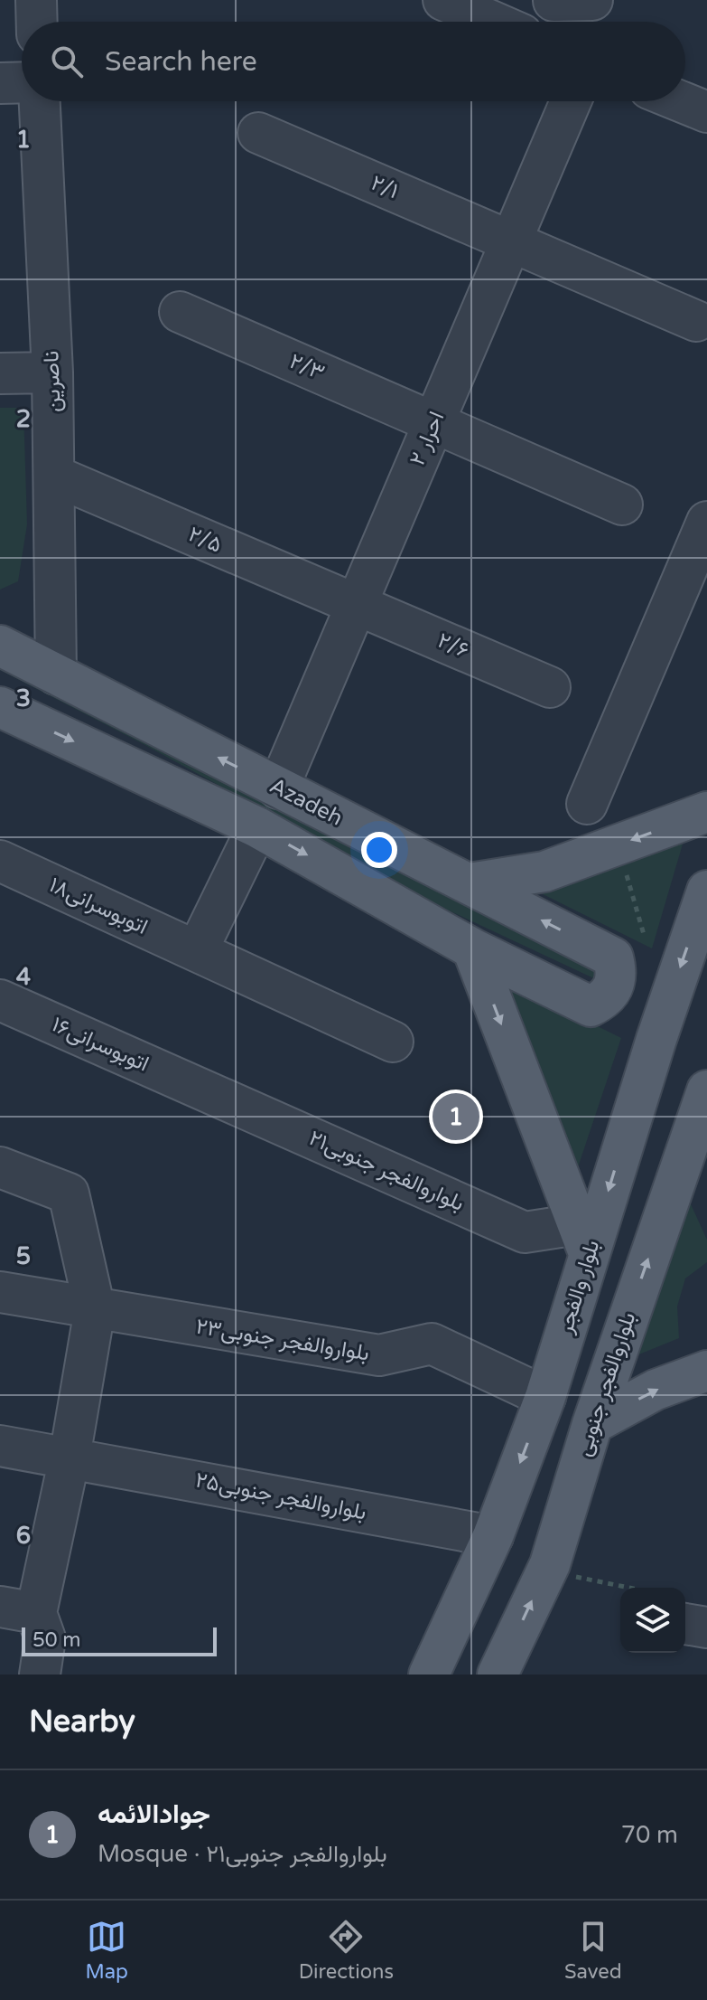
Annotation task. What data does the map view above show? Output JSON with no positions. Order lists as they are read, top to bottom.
{
  "streets": {
    "main road": ["Azadeh", "بلوار والفجر", "بلواروالفجر جنوبی"],
    "street": [
      "۲/۱",
      "۲/۳",
      "ناصرین",
      "۲ احرار",
      "۲/۵",
      "۲/۶",
      "اتوبوسرانی۱۸",
      "اتوبوسرانی۱۶",
      "بلواروالفجر جنوبی۲۱",
      "بلواروالفجر جنوبی۲۳",
      "بلواروالفجر جنوبی۲۵"
    ]
  },
  "crossings": [
    ["۲/۱", "۲ احرار"],
    ["۲/۳", "۲ احرار"],
    ["ناصرین", "۲/۵"],
    ["ناصرین", "Azadeh"],
    ["۲ احرار", "۲/۵"],
    ["۲ احرار", "۲/۶"],
    ["۲ احرار", "Azadeh"],
    ["۲/۵", "۲/۶"],
    ["اتوبوسرانی۱۶", "بلواروالفجر جنوبی۲۱"],
    ["بلواروالفجر جنوبی۲۱", "بلوار والفجر"],
    ["بلوار والفجر", "بلواروالفجر جنوبی۲۳"],
    ["بلوار والفجر", "بلواروالفجر جنوبی۲۵"]
  ],
  "one_way": ["بلوار والفجر", "بلواروالفجر جنوبی"],
  "scale_bar": "50 m",
  "page": {
    "search": "Search here",
    "pins": "1",
    "scale": "50 m",
    "heading": "Nearby",
    "list": [
      {
        "mark": "1",
        "name": "جوادالائمه",
        "note": "Mosque · بلواروالفجر جنوبی۲۱",
        "value": "70 m"
      }
    ],
    "nav": ["Map", "Directions", "Saved"]
  },
  "grid": {
    "rows": [
      "1",
      "2",
      "3",
      "4",
      "5",
      "6"
    ]
  }
}
